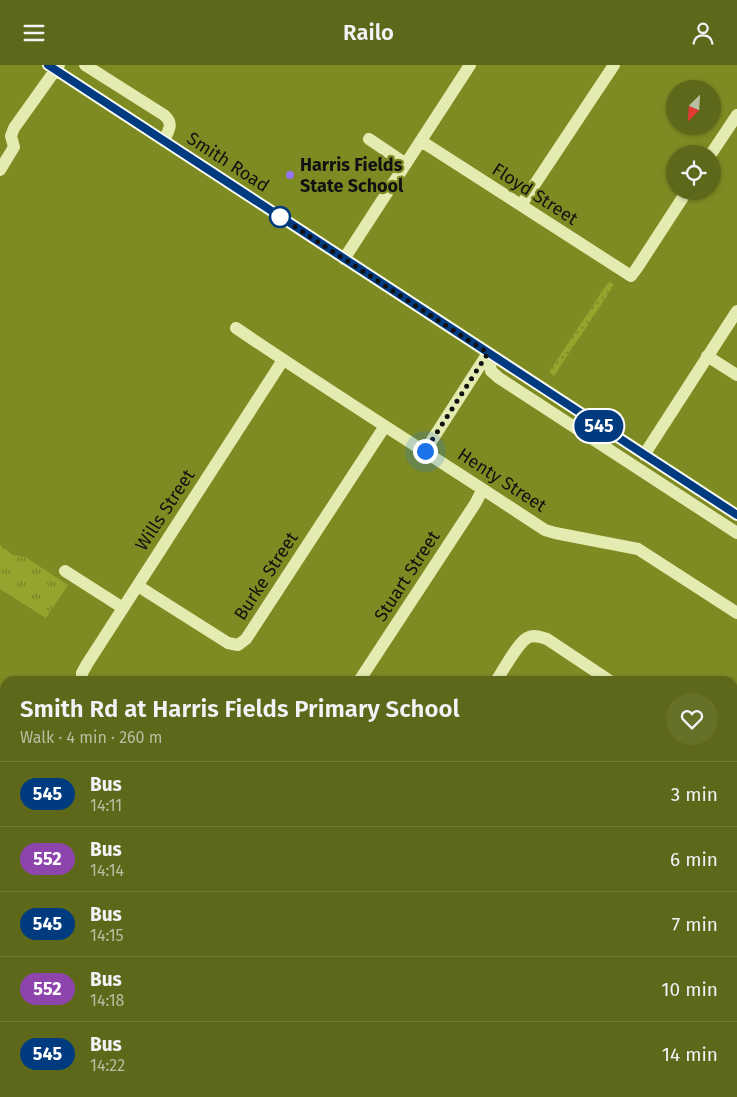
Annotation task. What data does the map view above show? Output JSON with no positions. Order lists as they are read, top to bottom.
{
  "streets": {
    "street": [
      "Smith Road",
      "Floyd Street",
      "Henty Street",
      "Wills Street",
      "Burke Street",
      "Stuart Street"
    ]
  },
  "crossings": [
    ["Henty Street", "Wills Street"],
    ["Henty Street", "Burke Street"],
    ["Henty Street", "Stuart Street"],
    ["Wills Street", "Burke Street"]
  ],
  "places": ["Harris Fields State School"],
  "lines": ["bus line 545"],
  "north": "bottom left",
  "page": {
    "header": "Railo",
    "on_map": "545",
    "heading": ["Smith Rd at Harris Fields Primary School", "Walk · 4 min · 260 m"],
    "list": [
      {
        "mark": "545",
        "name": "Bus",
        "note": "14:11",
        "value": "3 min"
      },
      {
        "mark": "552",
        "name": "Bus",
        "note": "14:14",
        "value": "6 min"
      },
      {
        "mark": "545",
        "name": "Bus",
        "note": "14:15",
        "value": "7 min"
      },
      {
        "mark": "552",
        "name": "Bus",
        "note": "14:18",
        "value": "10 min"
      },
      {
        "mark": "545",
        "name": "Bus",
        "note": "14:22",
        "value": "14 min"
      }
    ]
  }
}
